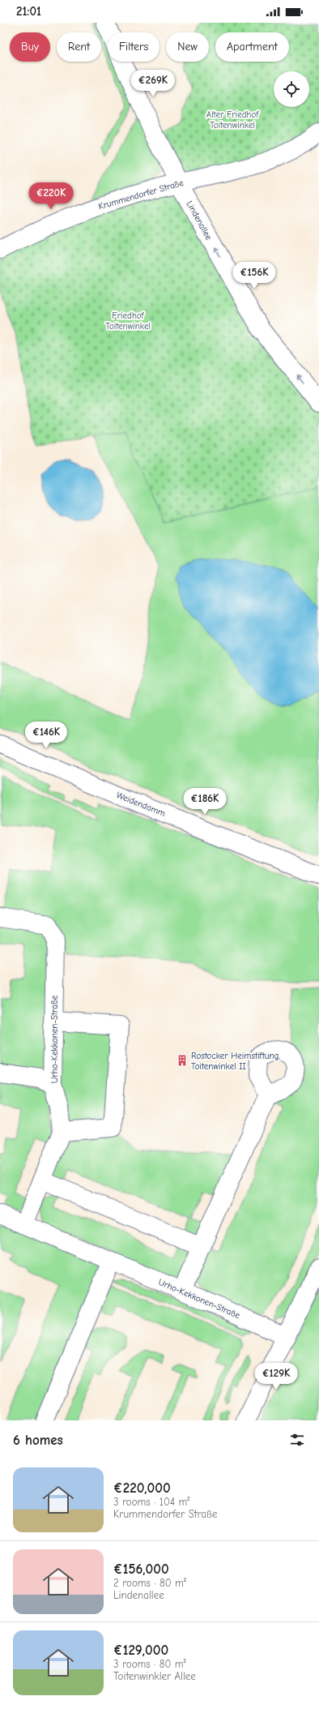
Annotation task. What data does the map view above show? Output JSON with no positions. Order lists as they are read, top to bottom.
{
  "streets": {
    "street": [
      "Krummendorfer Straße",
      "Lindenallee",
      "Weidendamm",
      "Urho-Kekkonen-Straße"
    ]
  },
  "crossings": [
    ["Krummendorfer Straße", "Lindenallee"]
  ],
  "one_way": ["Lindenallee"],
  "parks": ["Alter Friedhof Toitenwinkel", "Friedhof Toitenwinkel"],
  "places": {
    "building": ["Rostocker Heimstiftung, Toitenwinkel II"]
  },
  "page": {
    "status": "21:01",
    "chip": [
      "Buy",
      "Rent",
      "Filters",
      "New",
      "Apartment"
    ],
    "price": [
      "€269K",
      "€220K",
      "€156K",
      "€146K",
      "€186K",
      "€129K"
    ],
    "heading": "6 homes",
    "list": [
      {
        "name": "€220,000",
        "note": "3 rooms · 104 m² · Krummendorfer Straße"
      },
      {
        "name": "€156,000",
        "note": "2 rooms · 80 m² · Lindenallee"
      },
      {
        "name": "€129,000",
        "note": "3 rooms · 80 m² · Toitenwinkler Allee"
      }
    ]
  }
}
